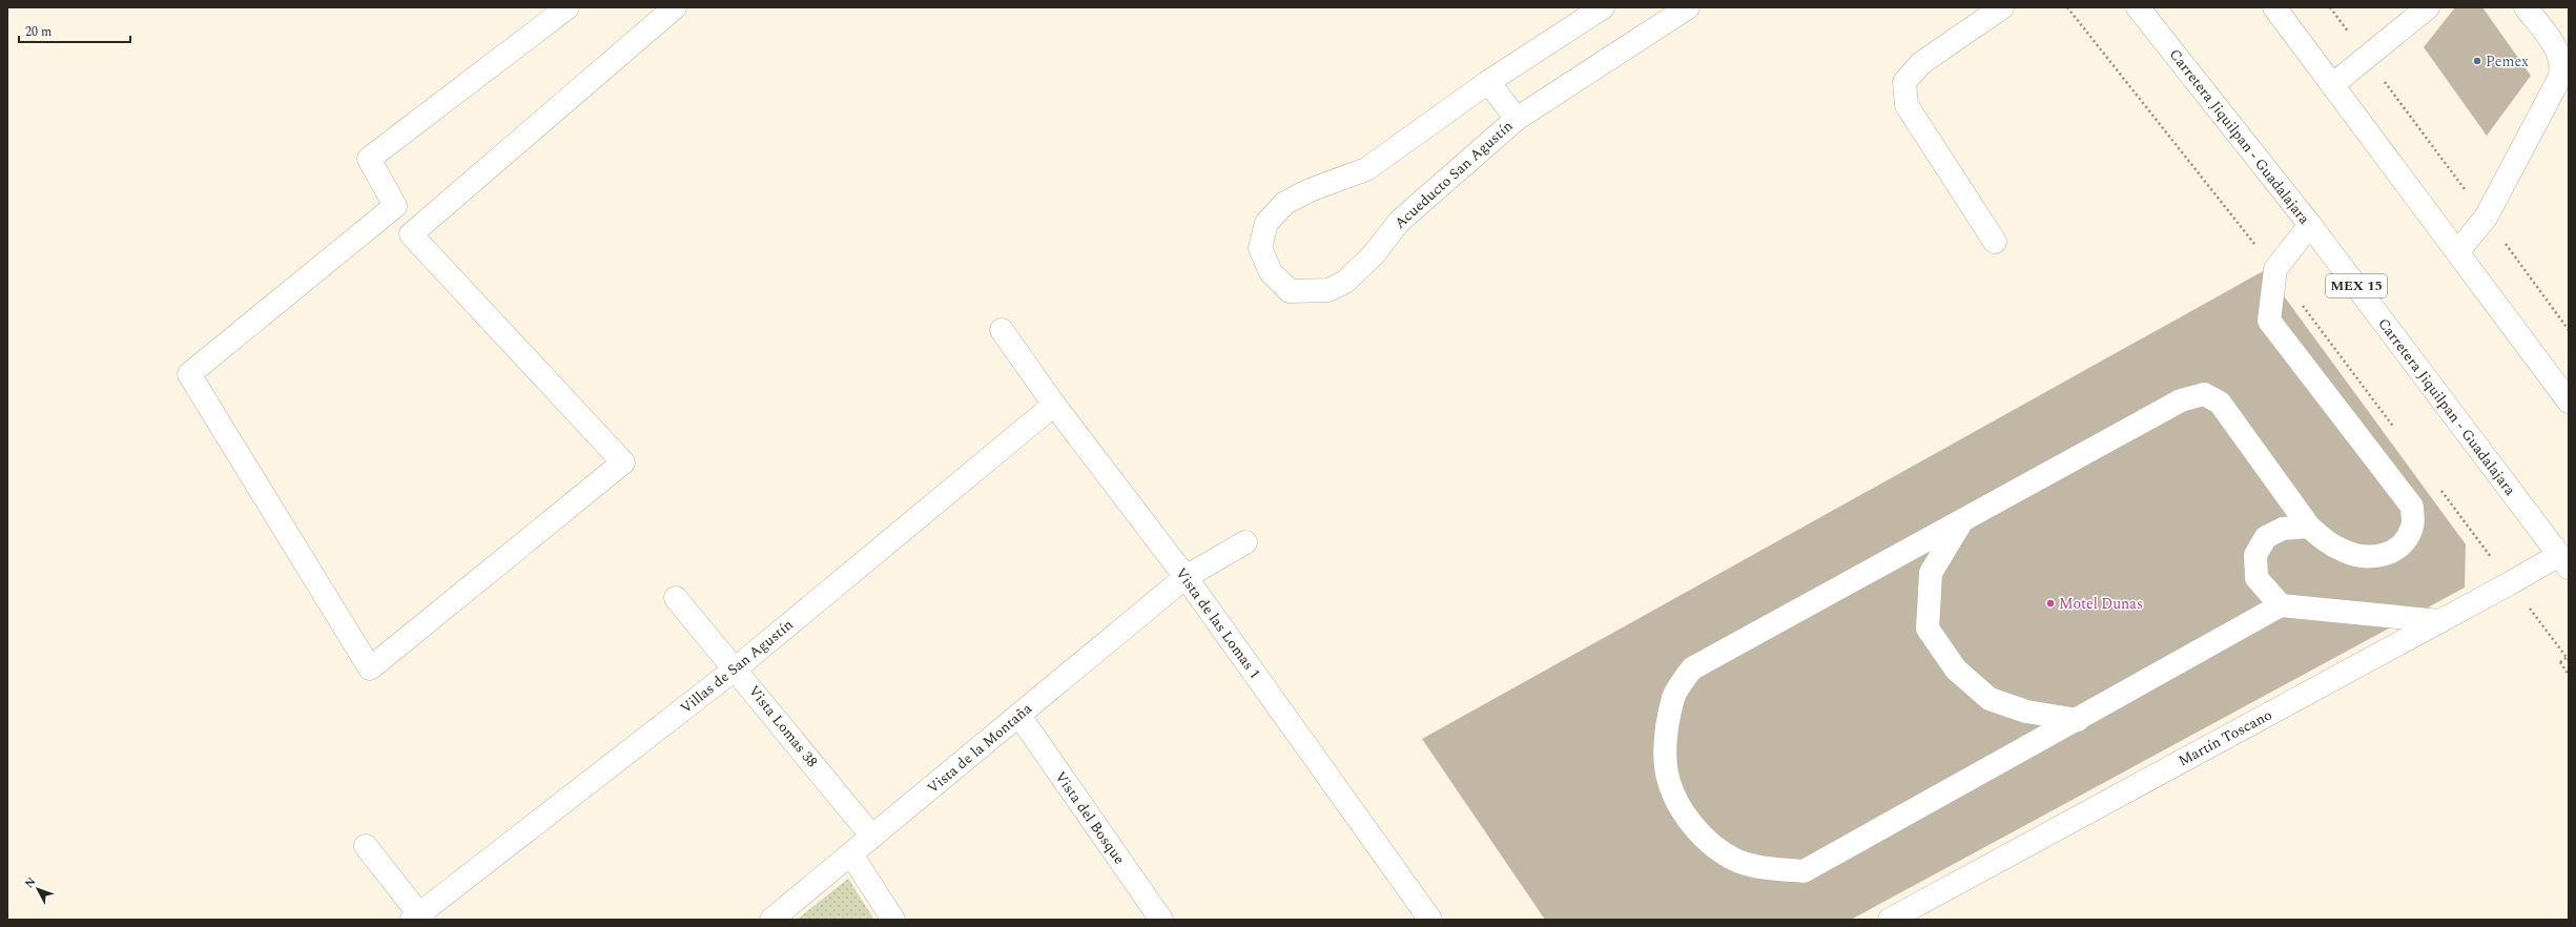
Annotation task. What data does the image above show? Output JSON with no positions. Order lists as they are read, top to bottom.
{
  "streets": {
    "main road": [
      "Carretera Jiquilpan - Guadalajara",
      "Acueducto San Agustín",
      "MEX 15",
      "Vista de las Lomas 1",
      "Villas de San Agustín",
      "Vista Lomas 38",
      "Martín Toscano",
      "Vista de la Montaña",
      "Vista del Bosque"
    ]
  },
  "crossings": [
    ["Carretera Jiquilpan - Guadalajara", "Martín Toscano"],
    ["Vista de las Lomas 1", "Villas de San Agustín"],
    ["Vista de las Lomas 1", "Vista de la Montaña"],
    ["Villas de San Agustín", "Vista Lomas 38"],
    ["Vista Lomas 38", "Vista de la Montaña"],
    ["Vista de la Montaña", "Vista del Bosque"]
  ],
  "places": ["Pemex", "Motel Dunas"],
  "scale_bar": "20 m",
  "north": "top left"
}
